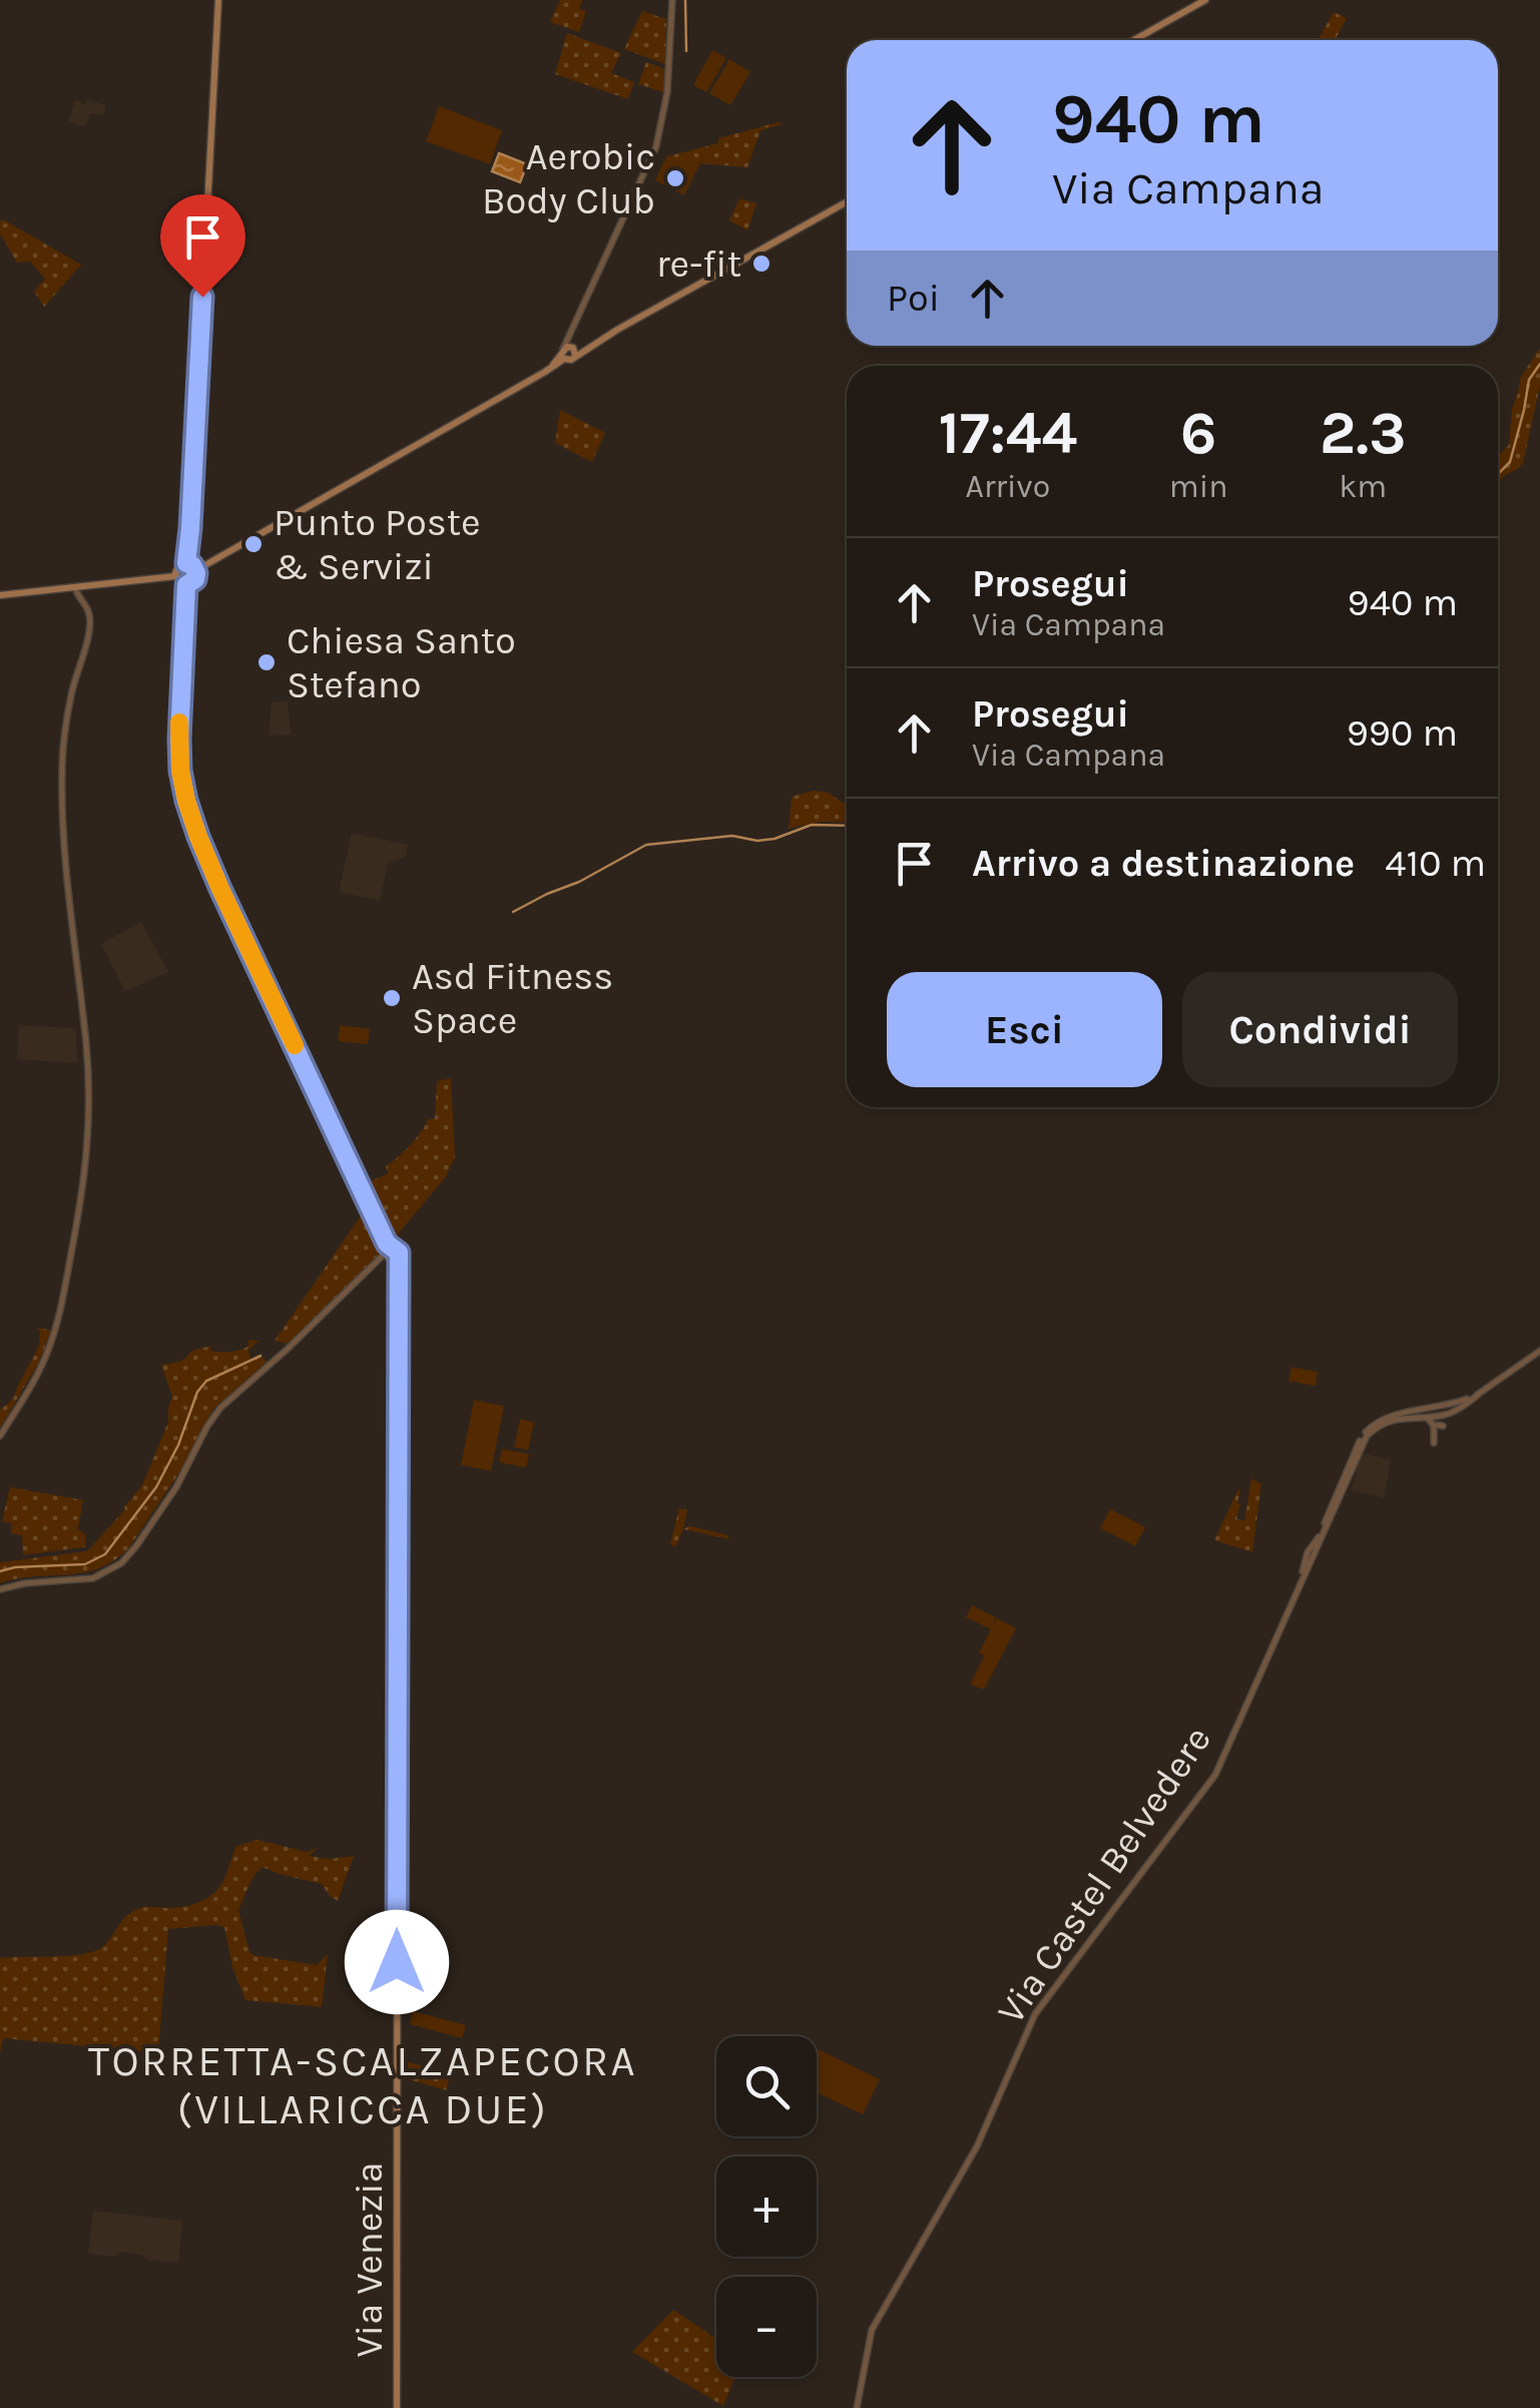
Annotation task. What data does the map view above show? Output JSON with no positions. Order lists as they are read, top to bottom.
{
  "streets": {
    "main road": ["Via Venezia"],
    "street": ["Via Castel Belvedere"]
  },
  "districts": ["TORRETTA-SCALZAPECORA (VILLARICCA DUE)"],
  "places": [
    "Aerobic Body Club",
    "re-fit",
    "Punto Poste & Servizi",
    "Chiesa Santo Stefano",
    "Asd Fitness Space"
  ],
  "page": {
    "turn": ["940 m", "Via Campana"],
    "then": "Poi",
    "eta": [
      "17:44",
      "Arrivo",
      "6",
      "min",
      "2.3",
      "km"
    ],
    "list": [
      {
        "name": "Prosegui",
        "note": "Via Campana",
        "value": "940 m"
      },
      {
        "name": "Prosegui",
        "note": "Via Campana",
        "value": "990 m"
      },
      {
        "name": "Arrivo a destinazione",
        "value": "410 m"
      }
    ],
    "buttons": ["Esci", "Condividi"],
    "map_buttons": ["+", "−"]
  }
}
